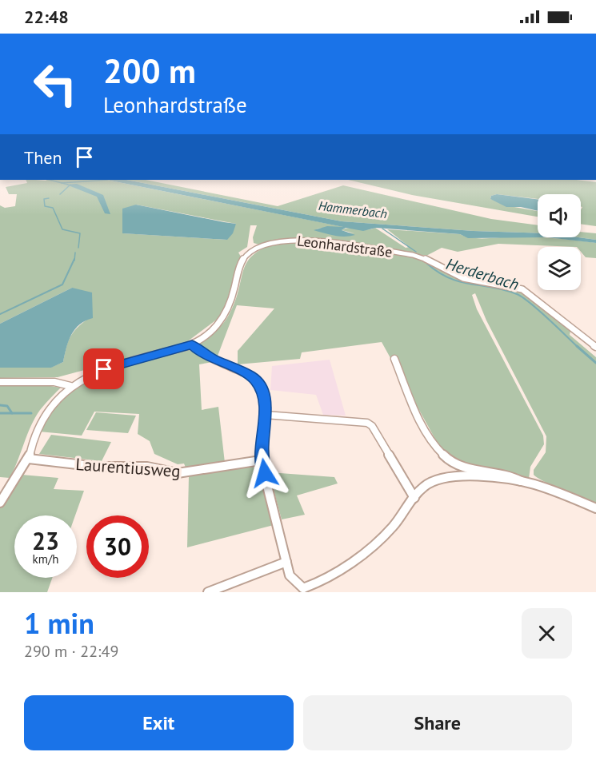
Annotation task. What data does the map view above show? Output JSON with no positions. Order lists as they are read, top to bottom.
{
  "streets": {
    "street": ["Leonhardstraße", "Laurentiusweg"]
  },
  "crossings": [
    ["Leonhardstraße", "Laurentiusweg"]
  ],
  "water": ["Hammerbach", "Herderbach"],
  "page": {
    "status": "22:48",
    "turn": ["200 m", "Leonhardstraße"],
    "then": "Then",
    "speed": "23 km/h",
    "limit": "30",
    "heading": ["1 min", "290 m · 22:49"],
    "buttons": ["Exit", "Share"]
  }
}
